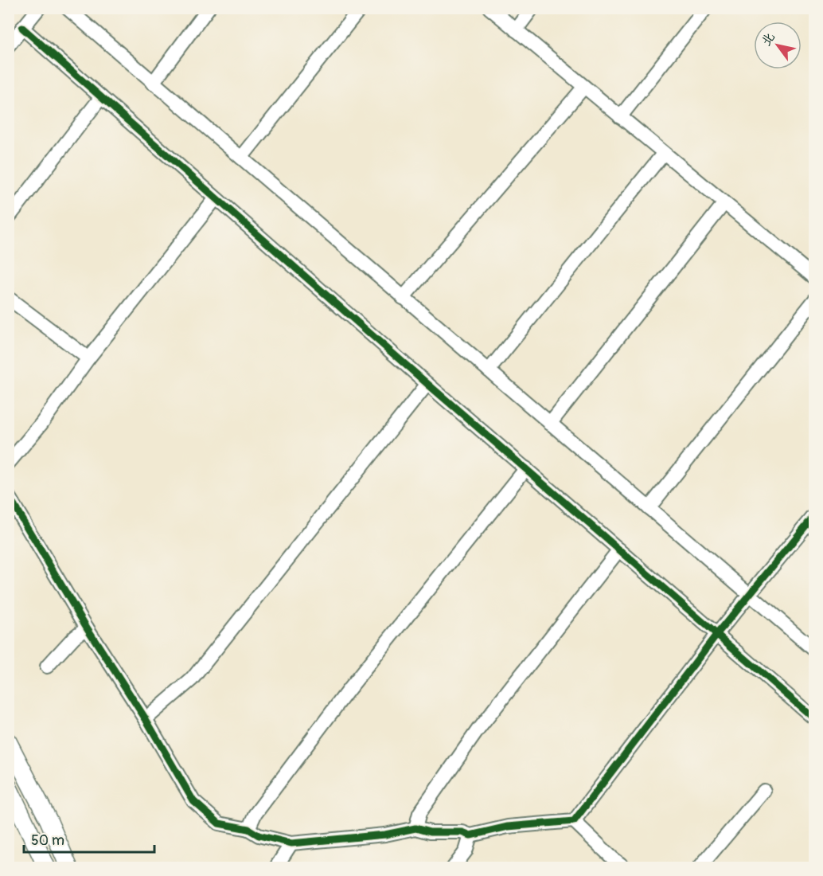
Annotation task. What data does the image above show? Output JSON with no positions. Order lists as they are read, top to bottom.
{
  "scale_bar": "50 m",
  "north": "top left"
}
